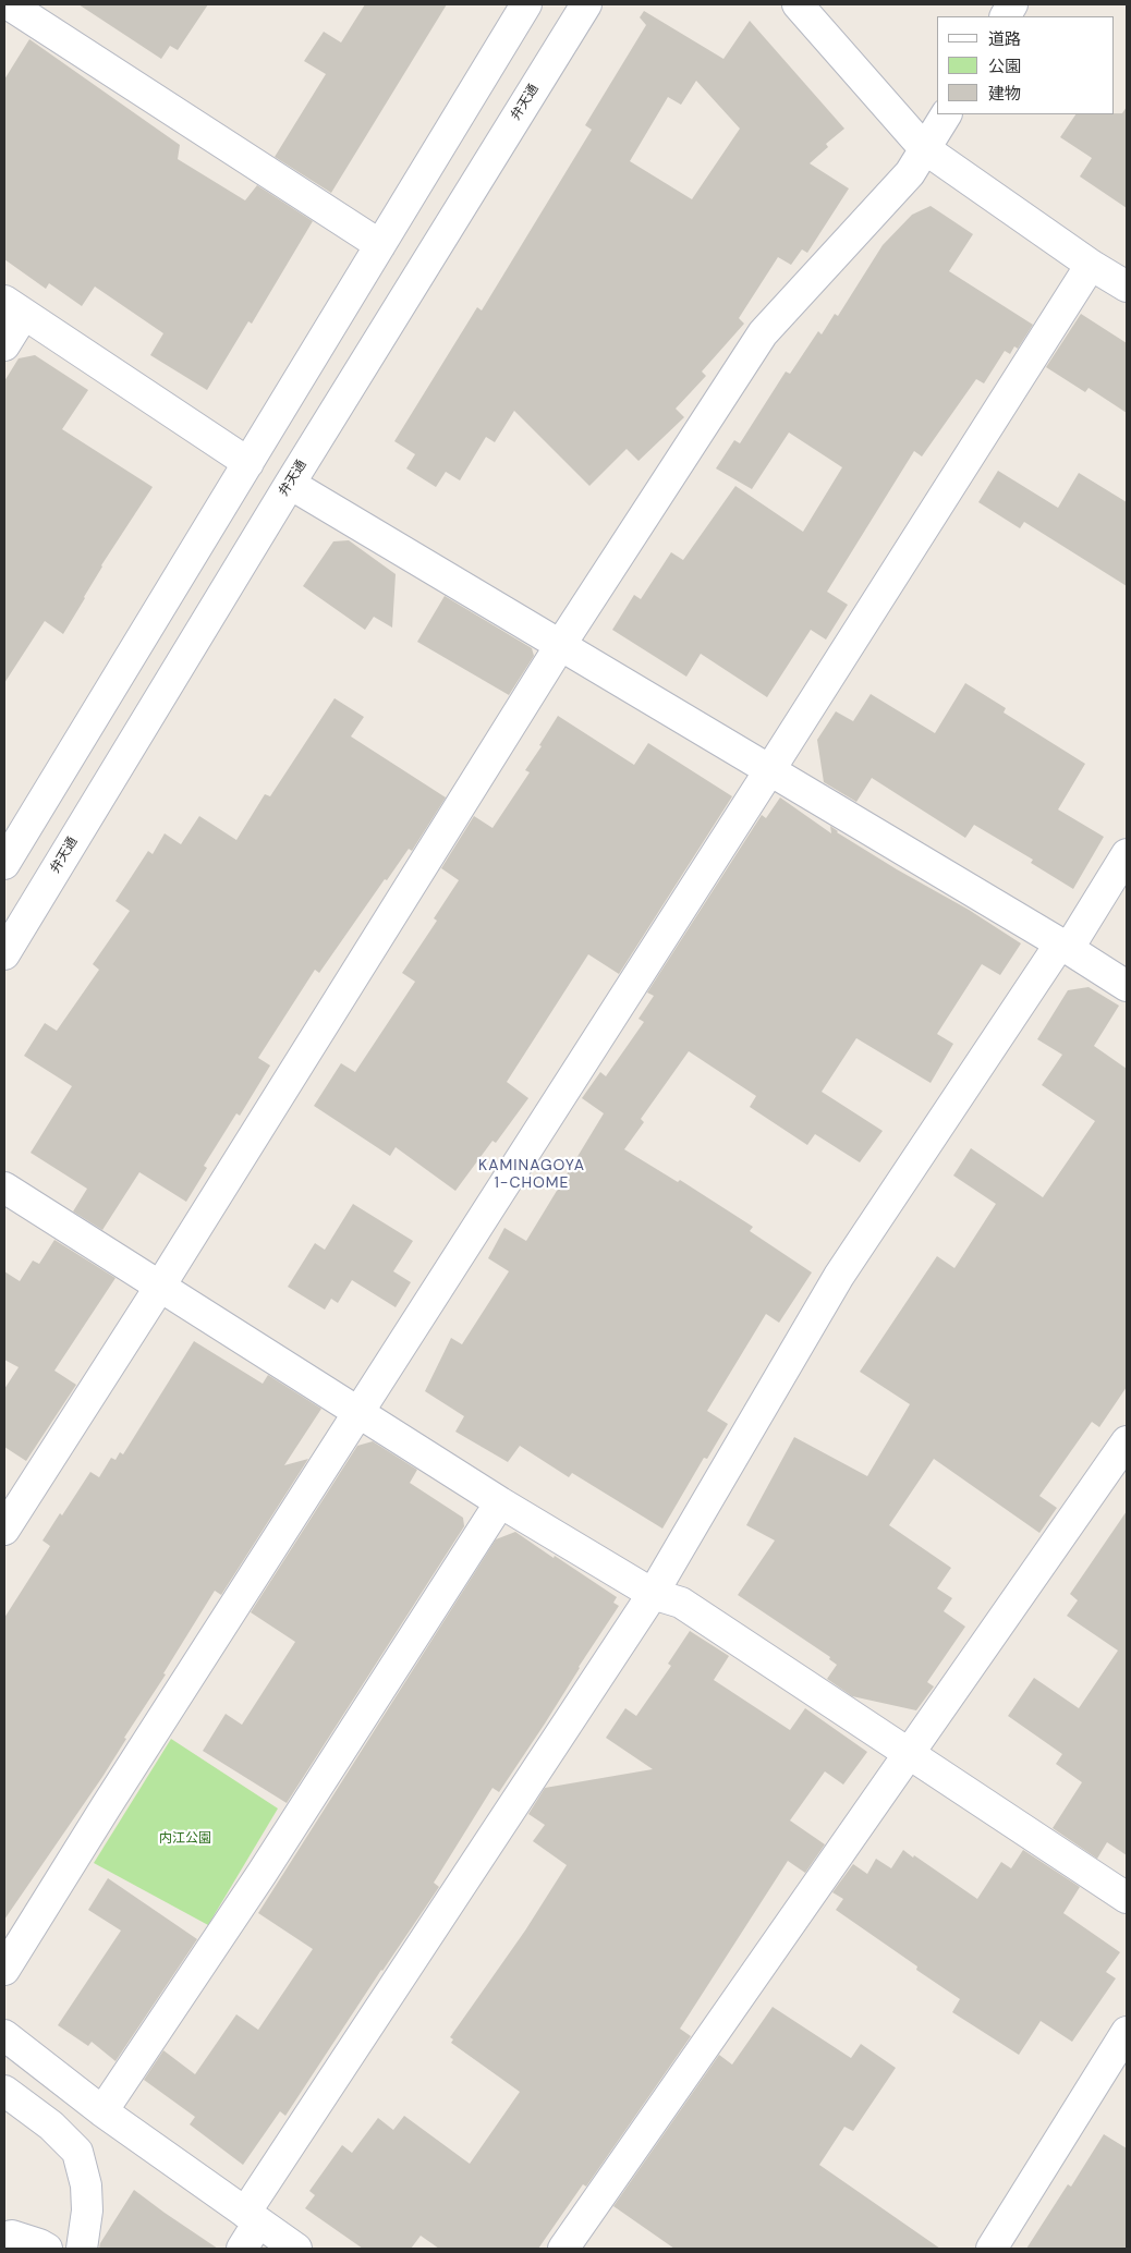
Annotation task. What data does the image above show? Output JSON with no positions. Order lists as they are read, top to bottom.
{
  "streets": {
    "street": ["弁天通"]
  },
  "districts": ["KAMINAGOYA 1-CHOME"],
  "parks": ["内江公園"],
  "legend": ["道路", "公園", "建物"]
}
